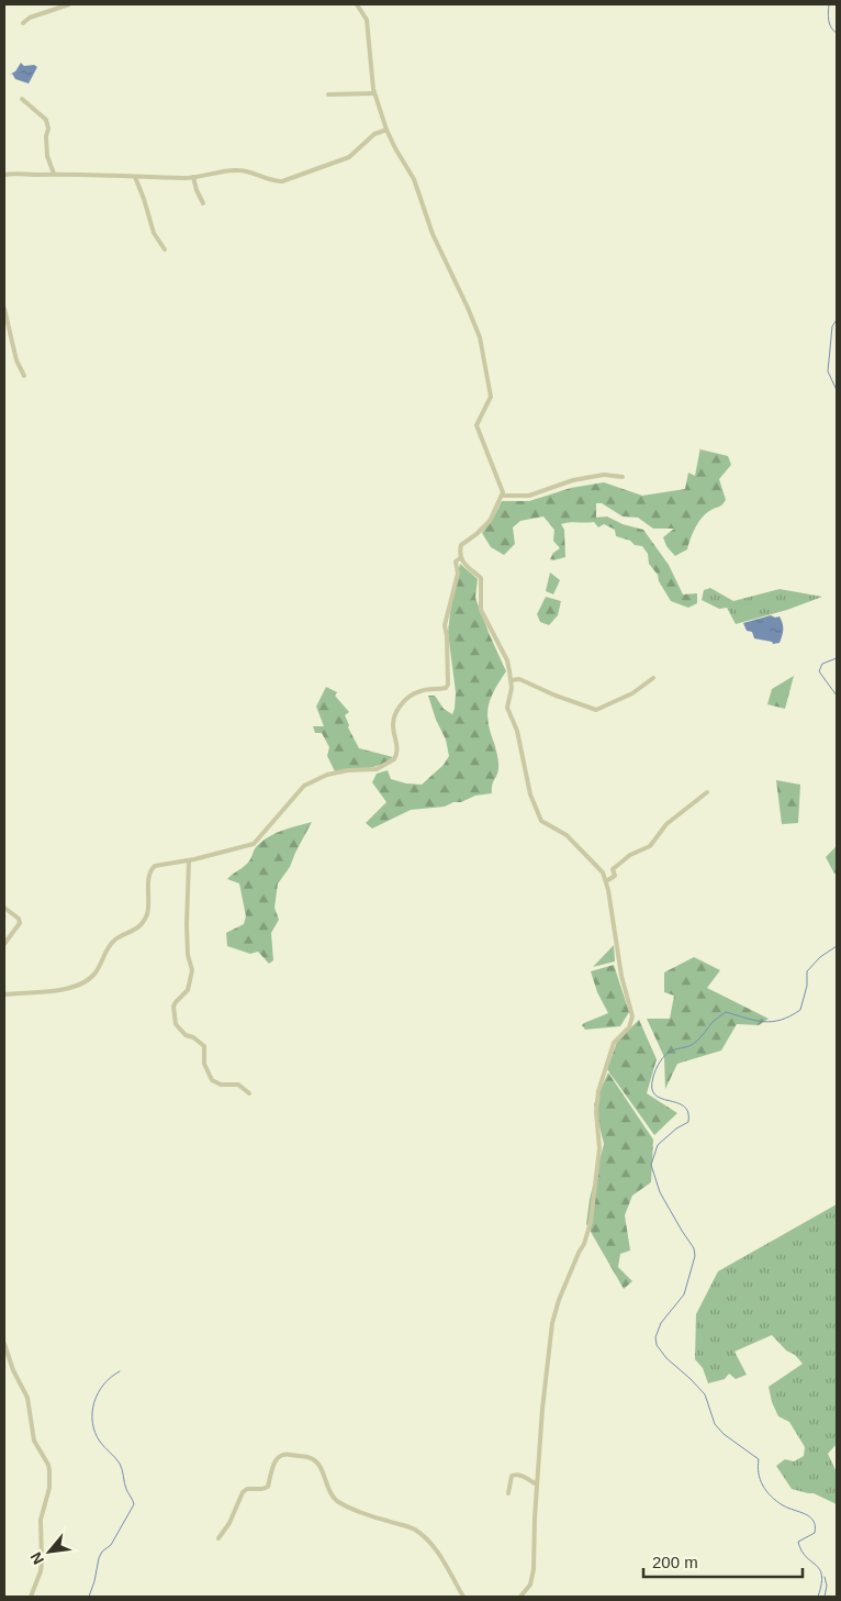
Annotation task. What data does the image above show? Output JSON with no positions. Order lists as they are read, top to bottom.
{
  "scale_bar": "200 m",
  "north": "bottom left"
}
